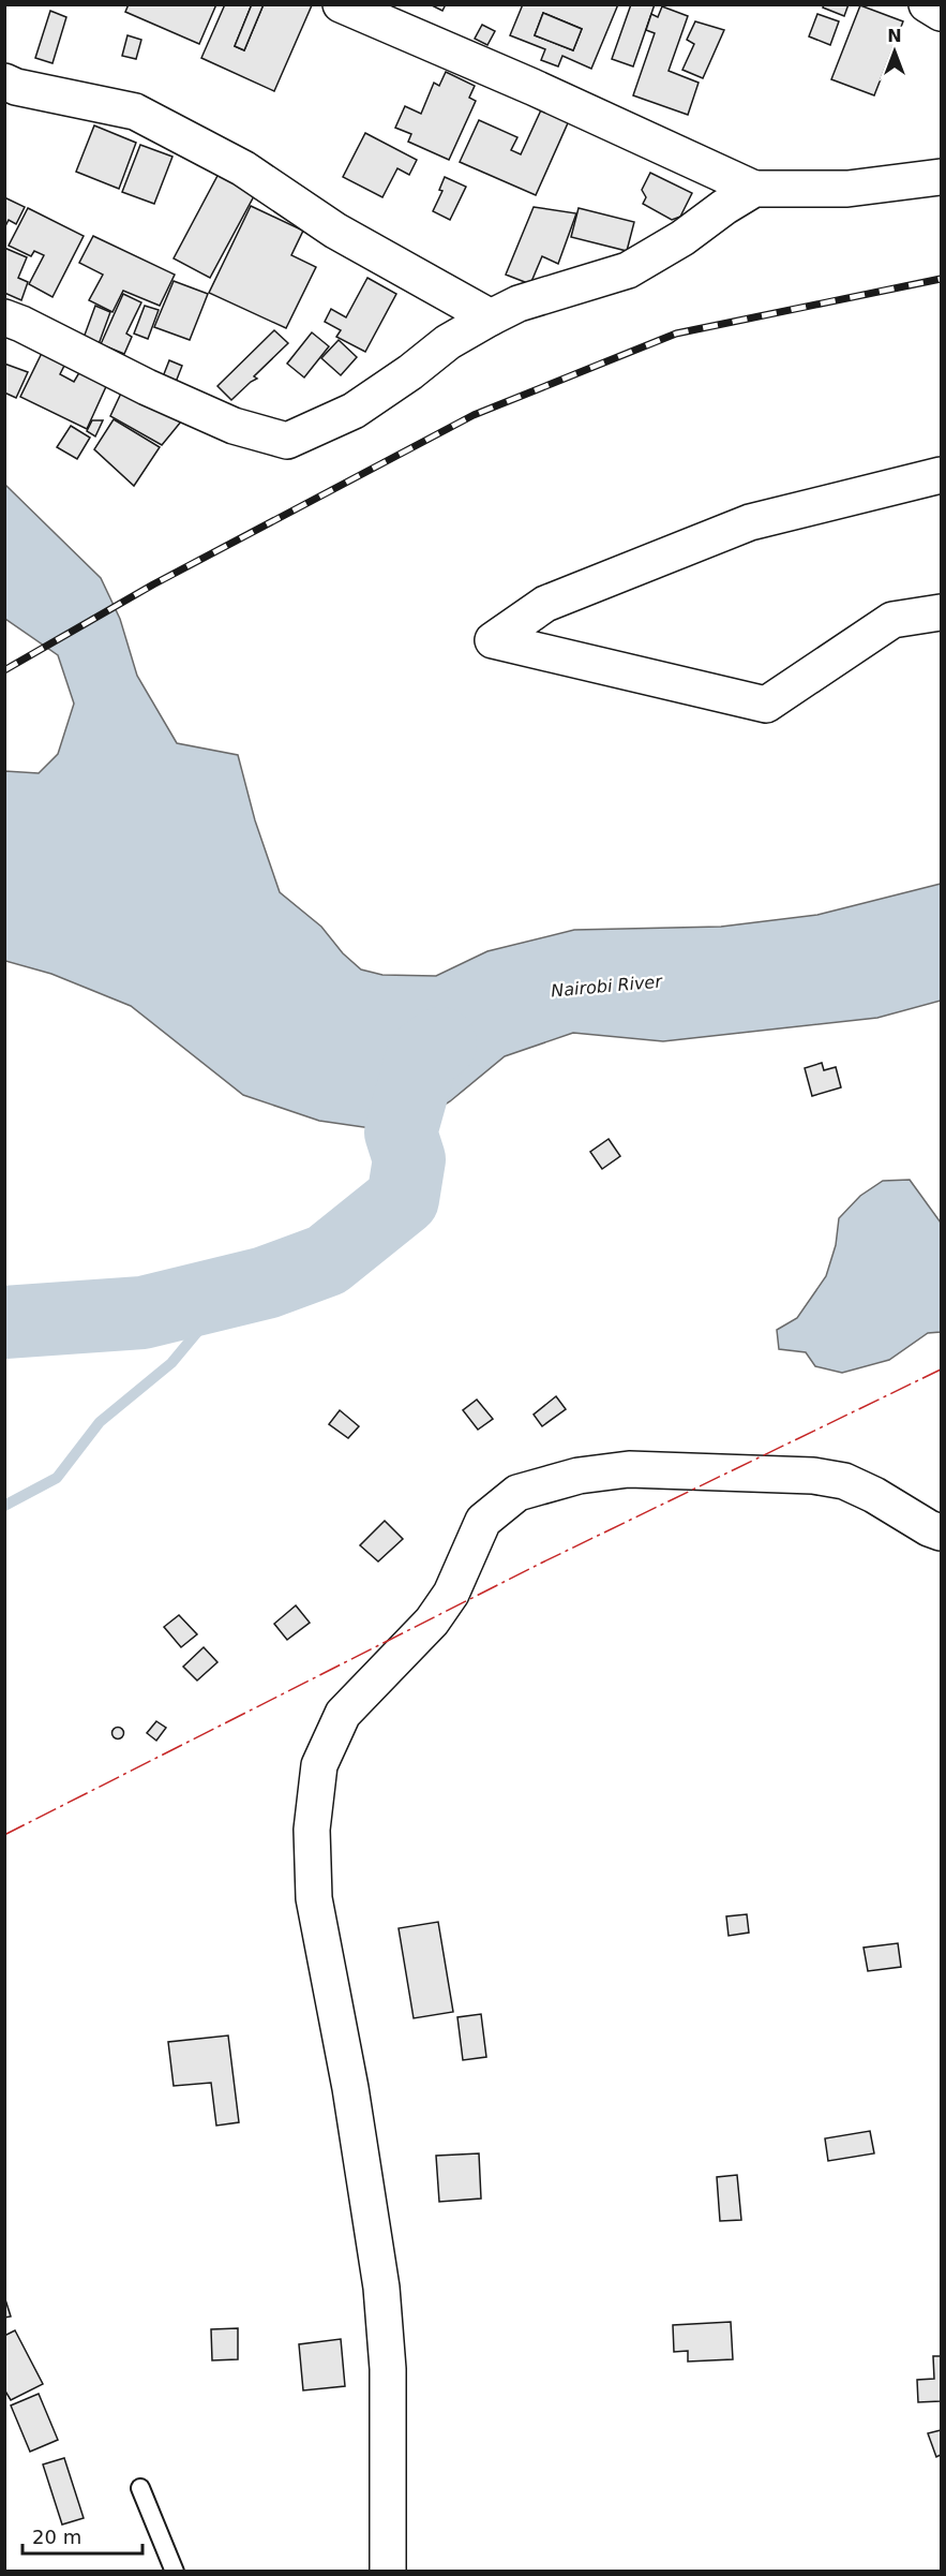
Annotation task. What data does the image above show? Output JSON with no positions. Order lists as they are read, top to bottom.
{
  "water": ["Nairobi River"],
  "scale_bar": "20 m",
  "north": "top"
}
